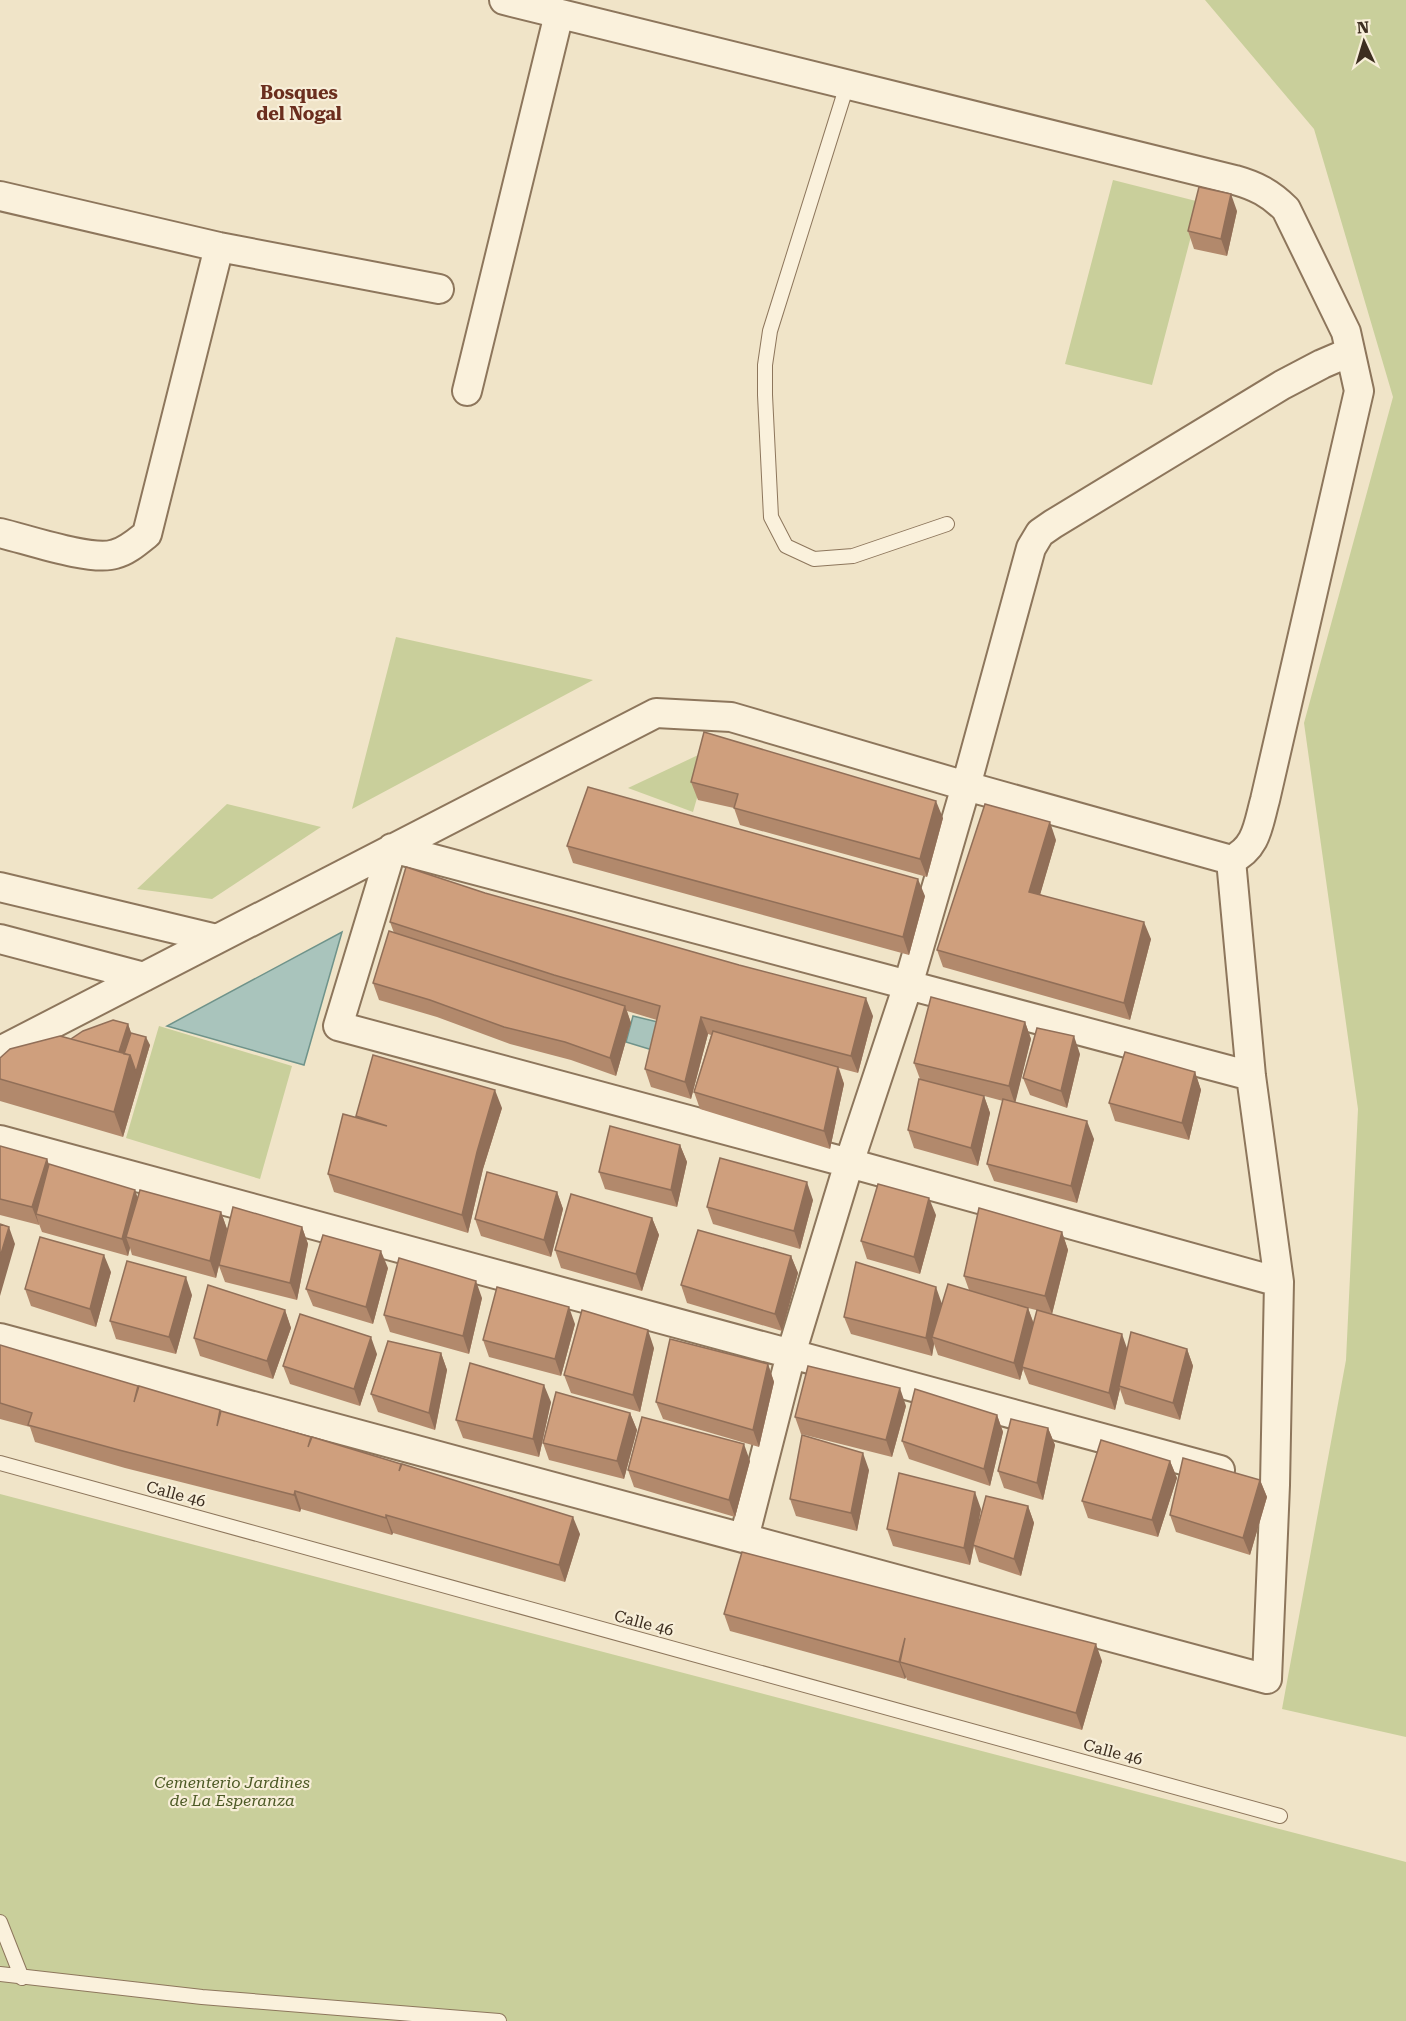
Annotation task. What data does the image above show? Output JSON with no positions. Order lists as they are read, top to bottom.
{
  "streets": {
    "lane": ["Calle 46"]
  },
  "districts": ["Bosques del Nogal"],
  "parks": ["Cementerio Jardines de La Esperanza"],
  "north": "top"
}
